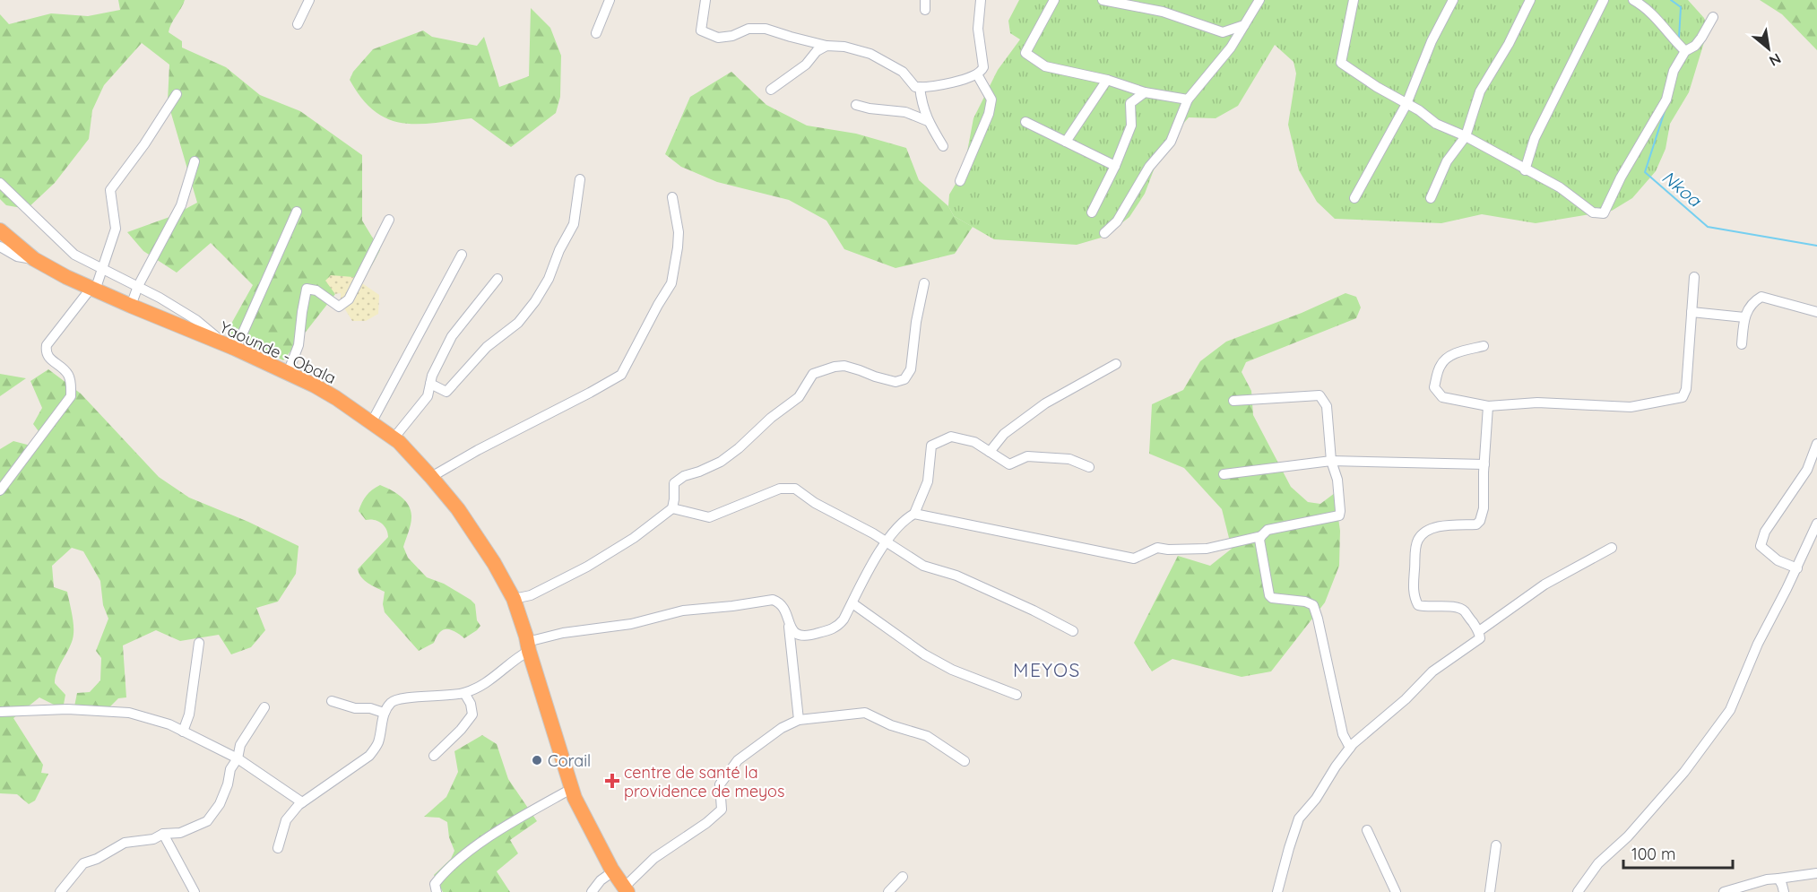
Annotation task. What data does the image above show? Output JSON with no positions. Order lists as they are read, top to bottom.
{
  "streets": {
    "highway": ["Yaounde - Obala"]
  },
  "districts": ["MEYOS"],
  "water": ["Nkoa"],
  "places": {
    "other": ["Corail"],
    "health": ["centre de santé la providence de meyos"]
  },
  "scale_bar": "100 m",
  "north": "bottom right"
}
